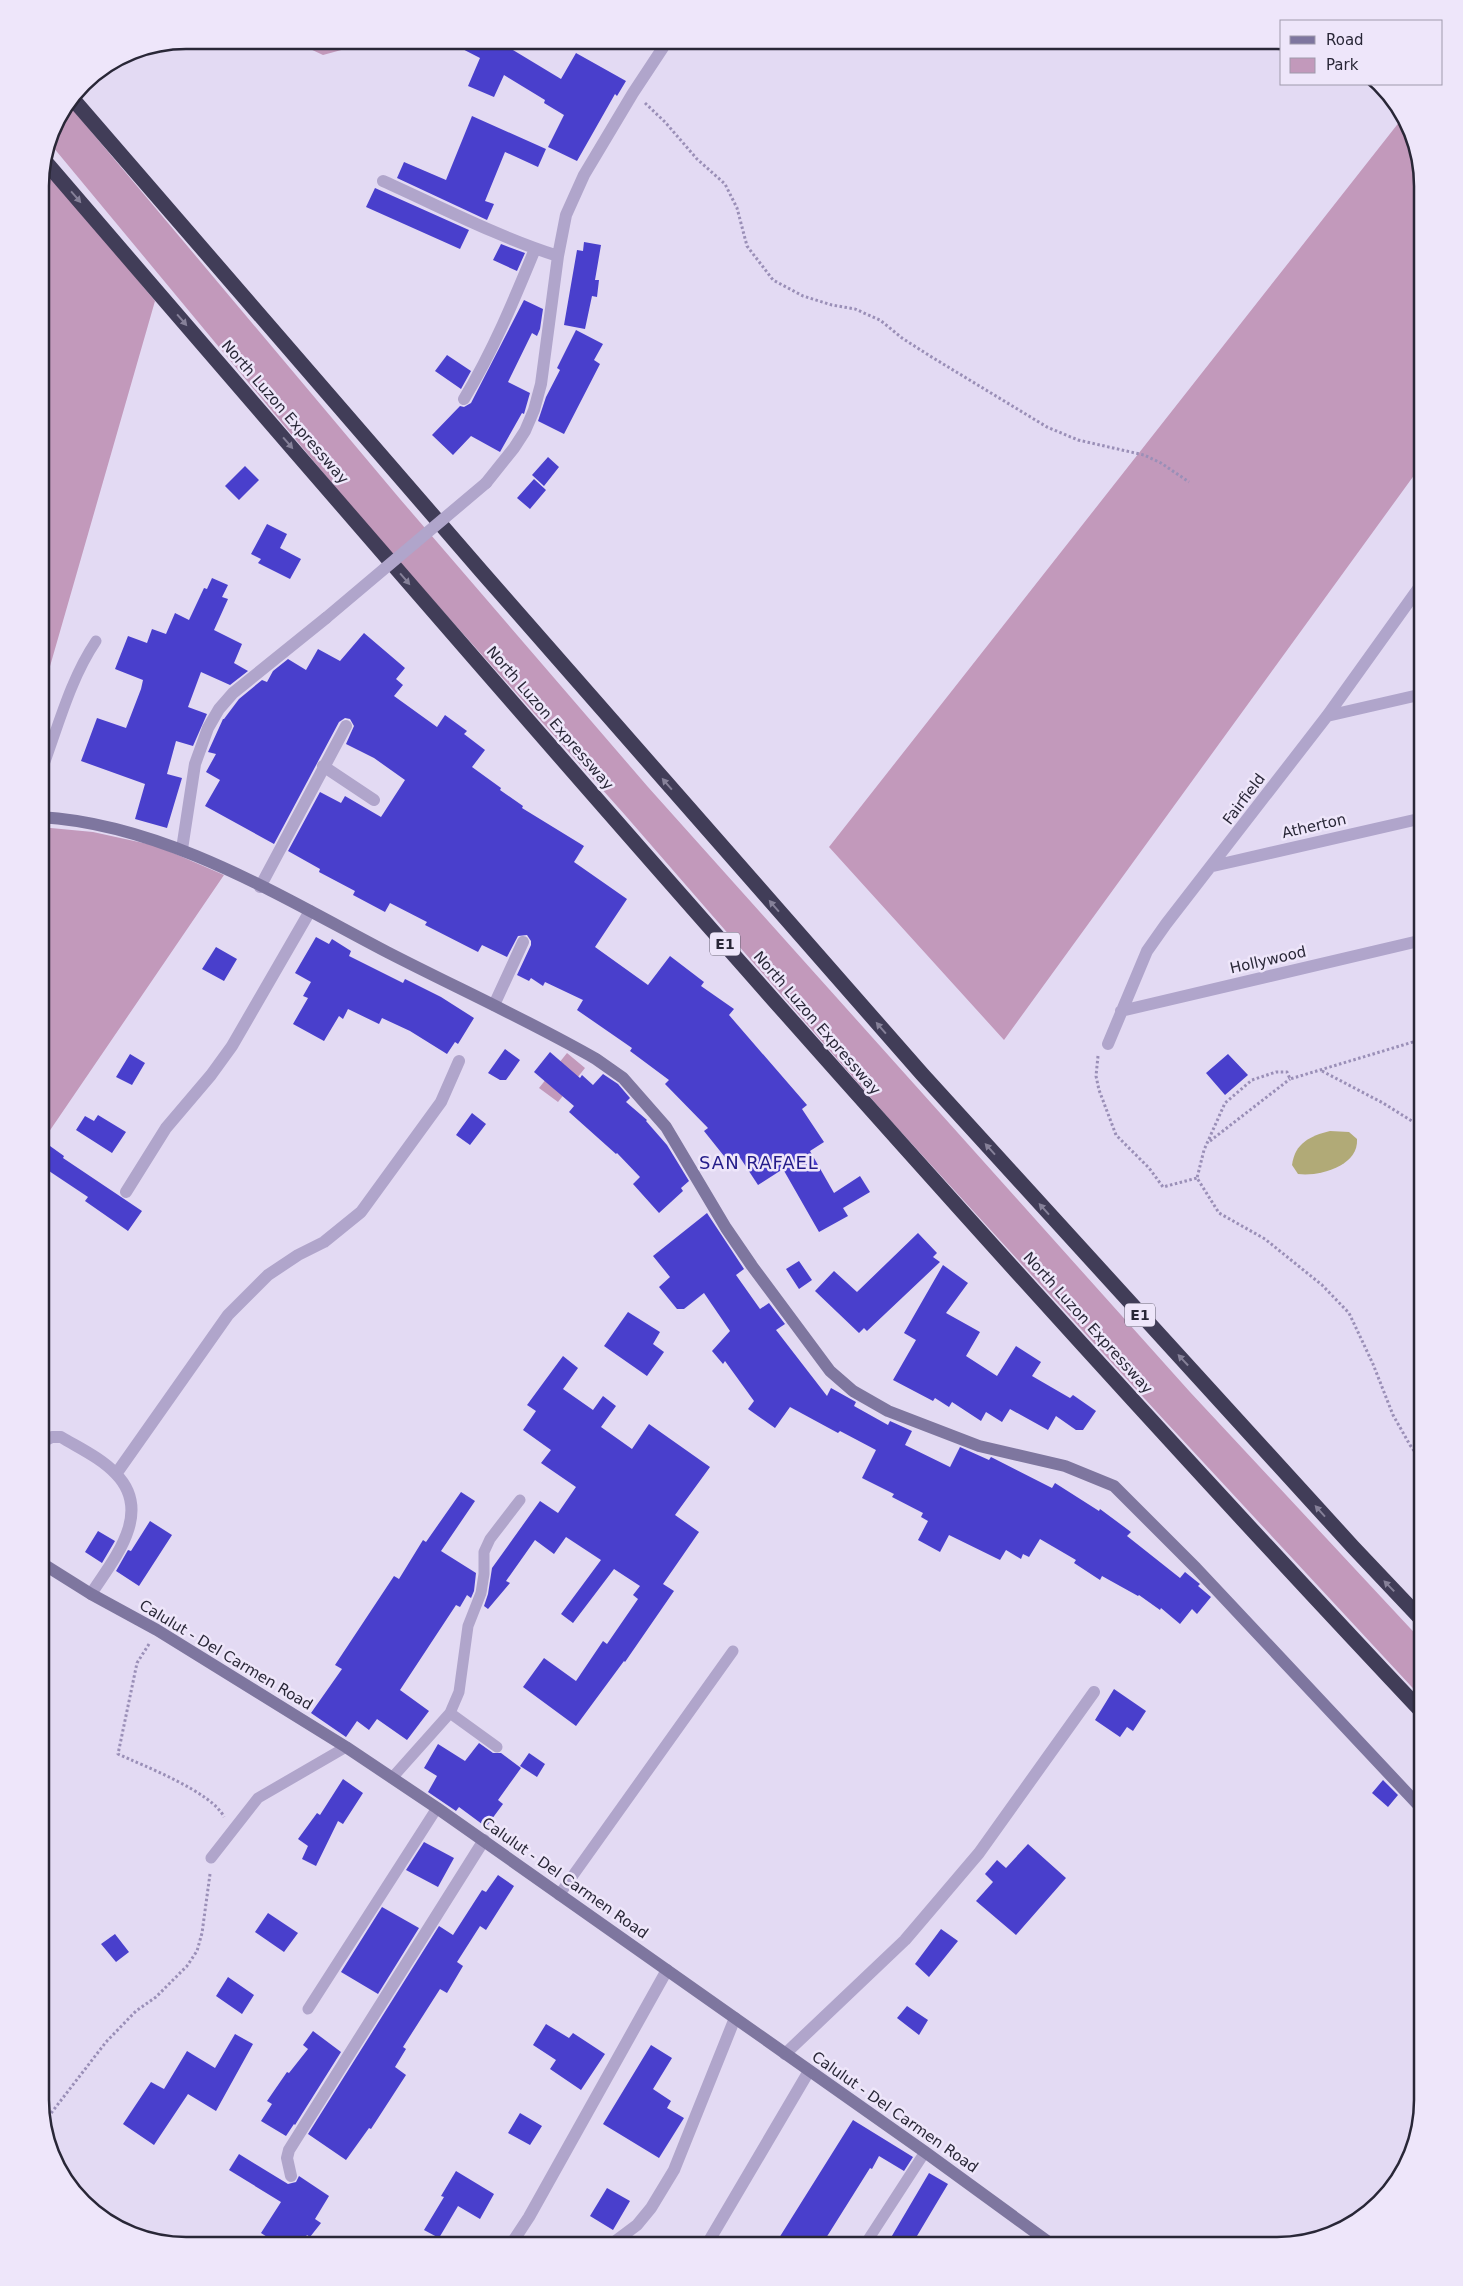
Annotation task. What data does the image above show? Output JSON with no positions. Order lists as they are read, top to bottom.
{
  "streets": {
    "highway": ["North Luzon Expressway", "E1"],
    "street": [
      "Fairfield",
      "Atherton",
      "Hollywood",
      "Calulut - Del Carmen Road"
    ]
  },
  "crossings": [
    ["Fairfield", "Atherton"],
    ["Fairfield", "Hollywood"]
  ],
  "districts": ["SAN RAFAEL"],
  "legend": ["Road", "Park"]
}
